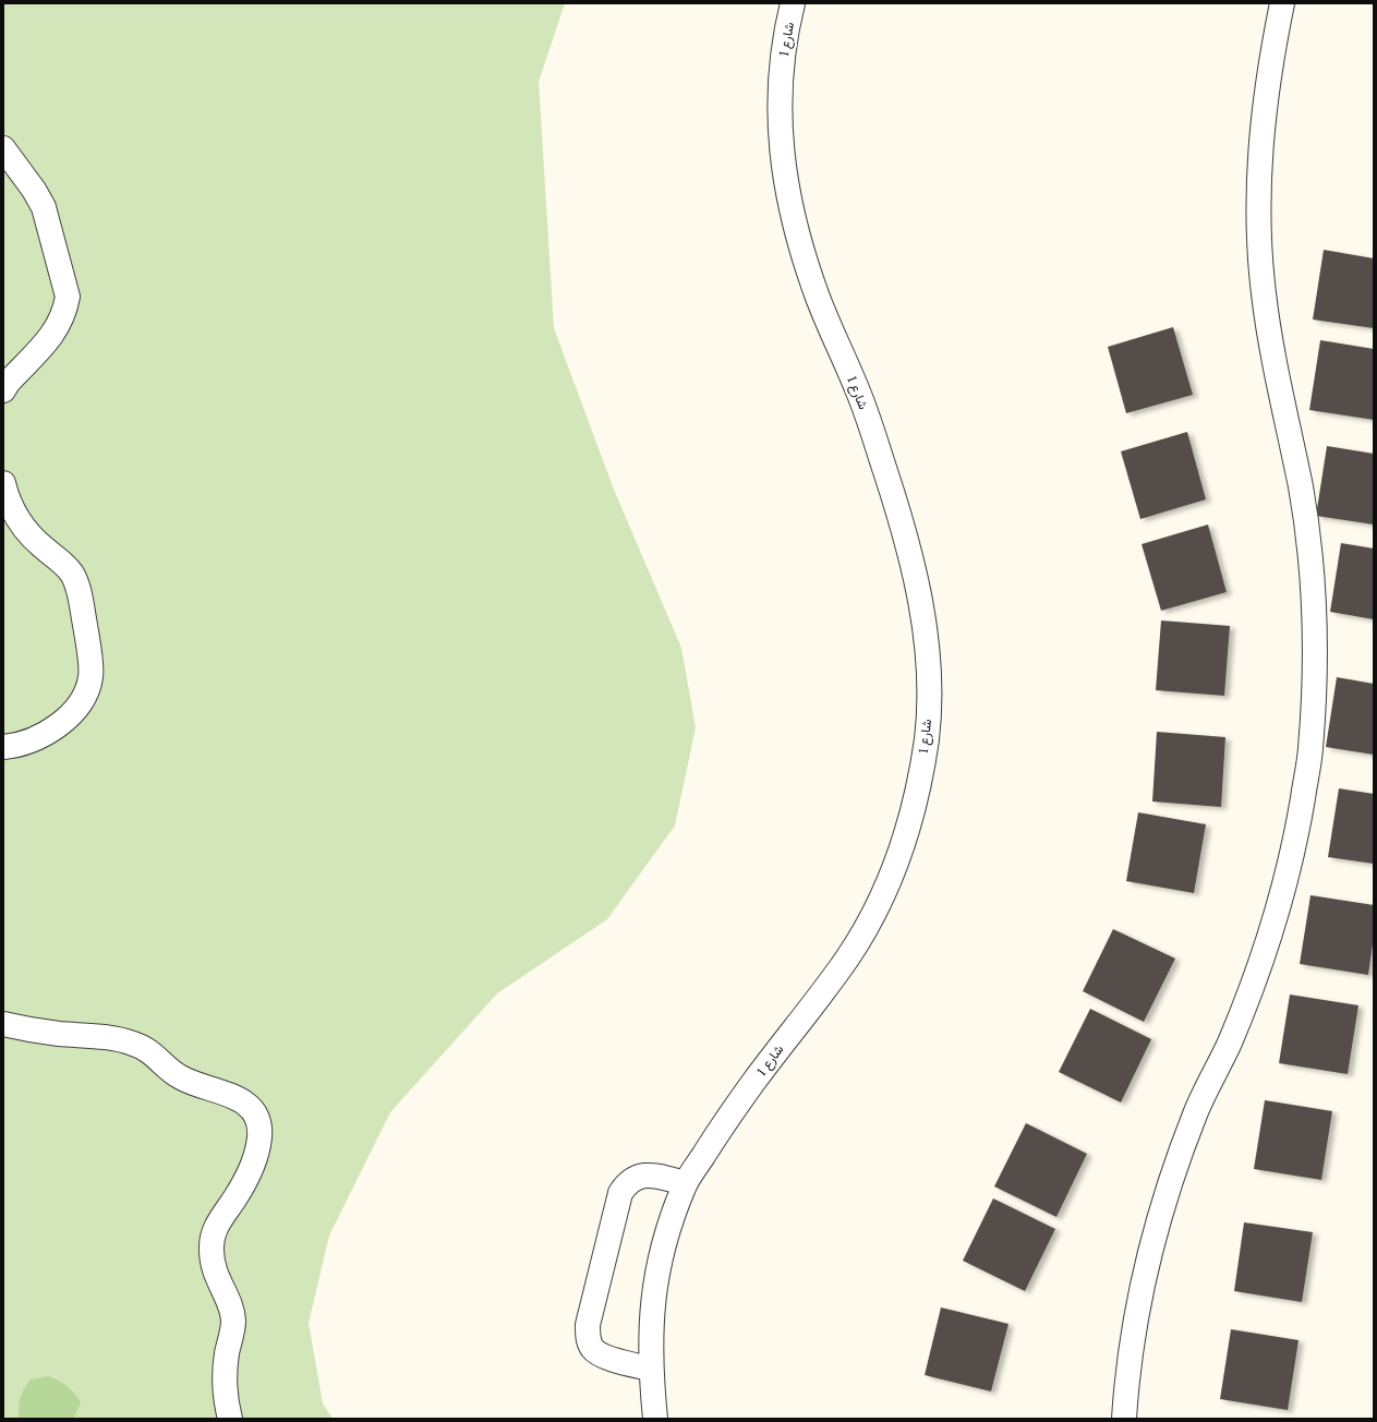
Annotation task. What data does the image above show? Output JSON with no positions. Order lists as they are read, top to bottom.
{
  "streets": {
    "street": ["شارع 1"]
  }
}
